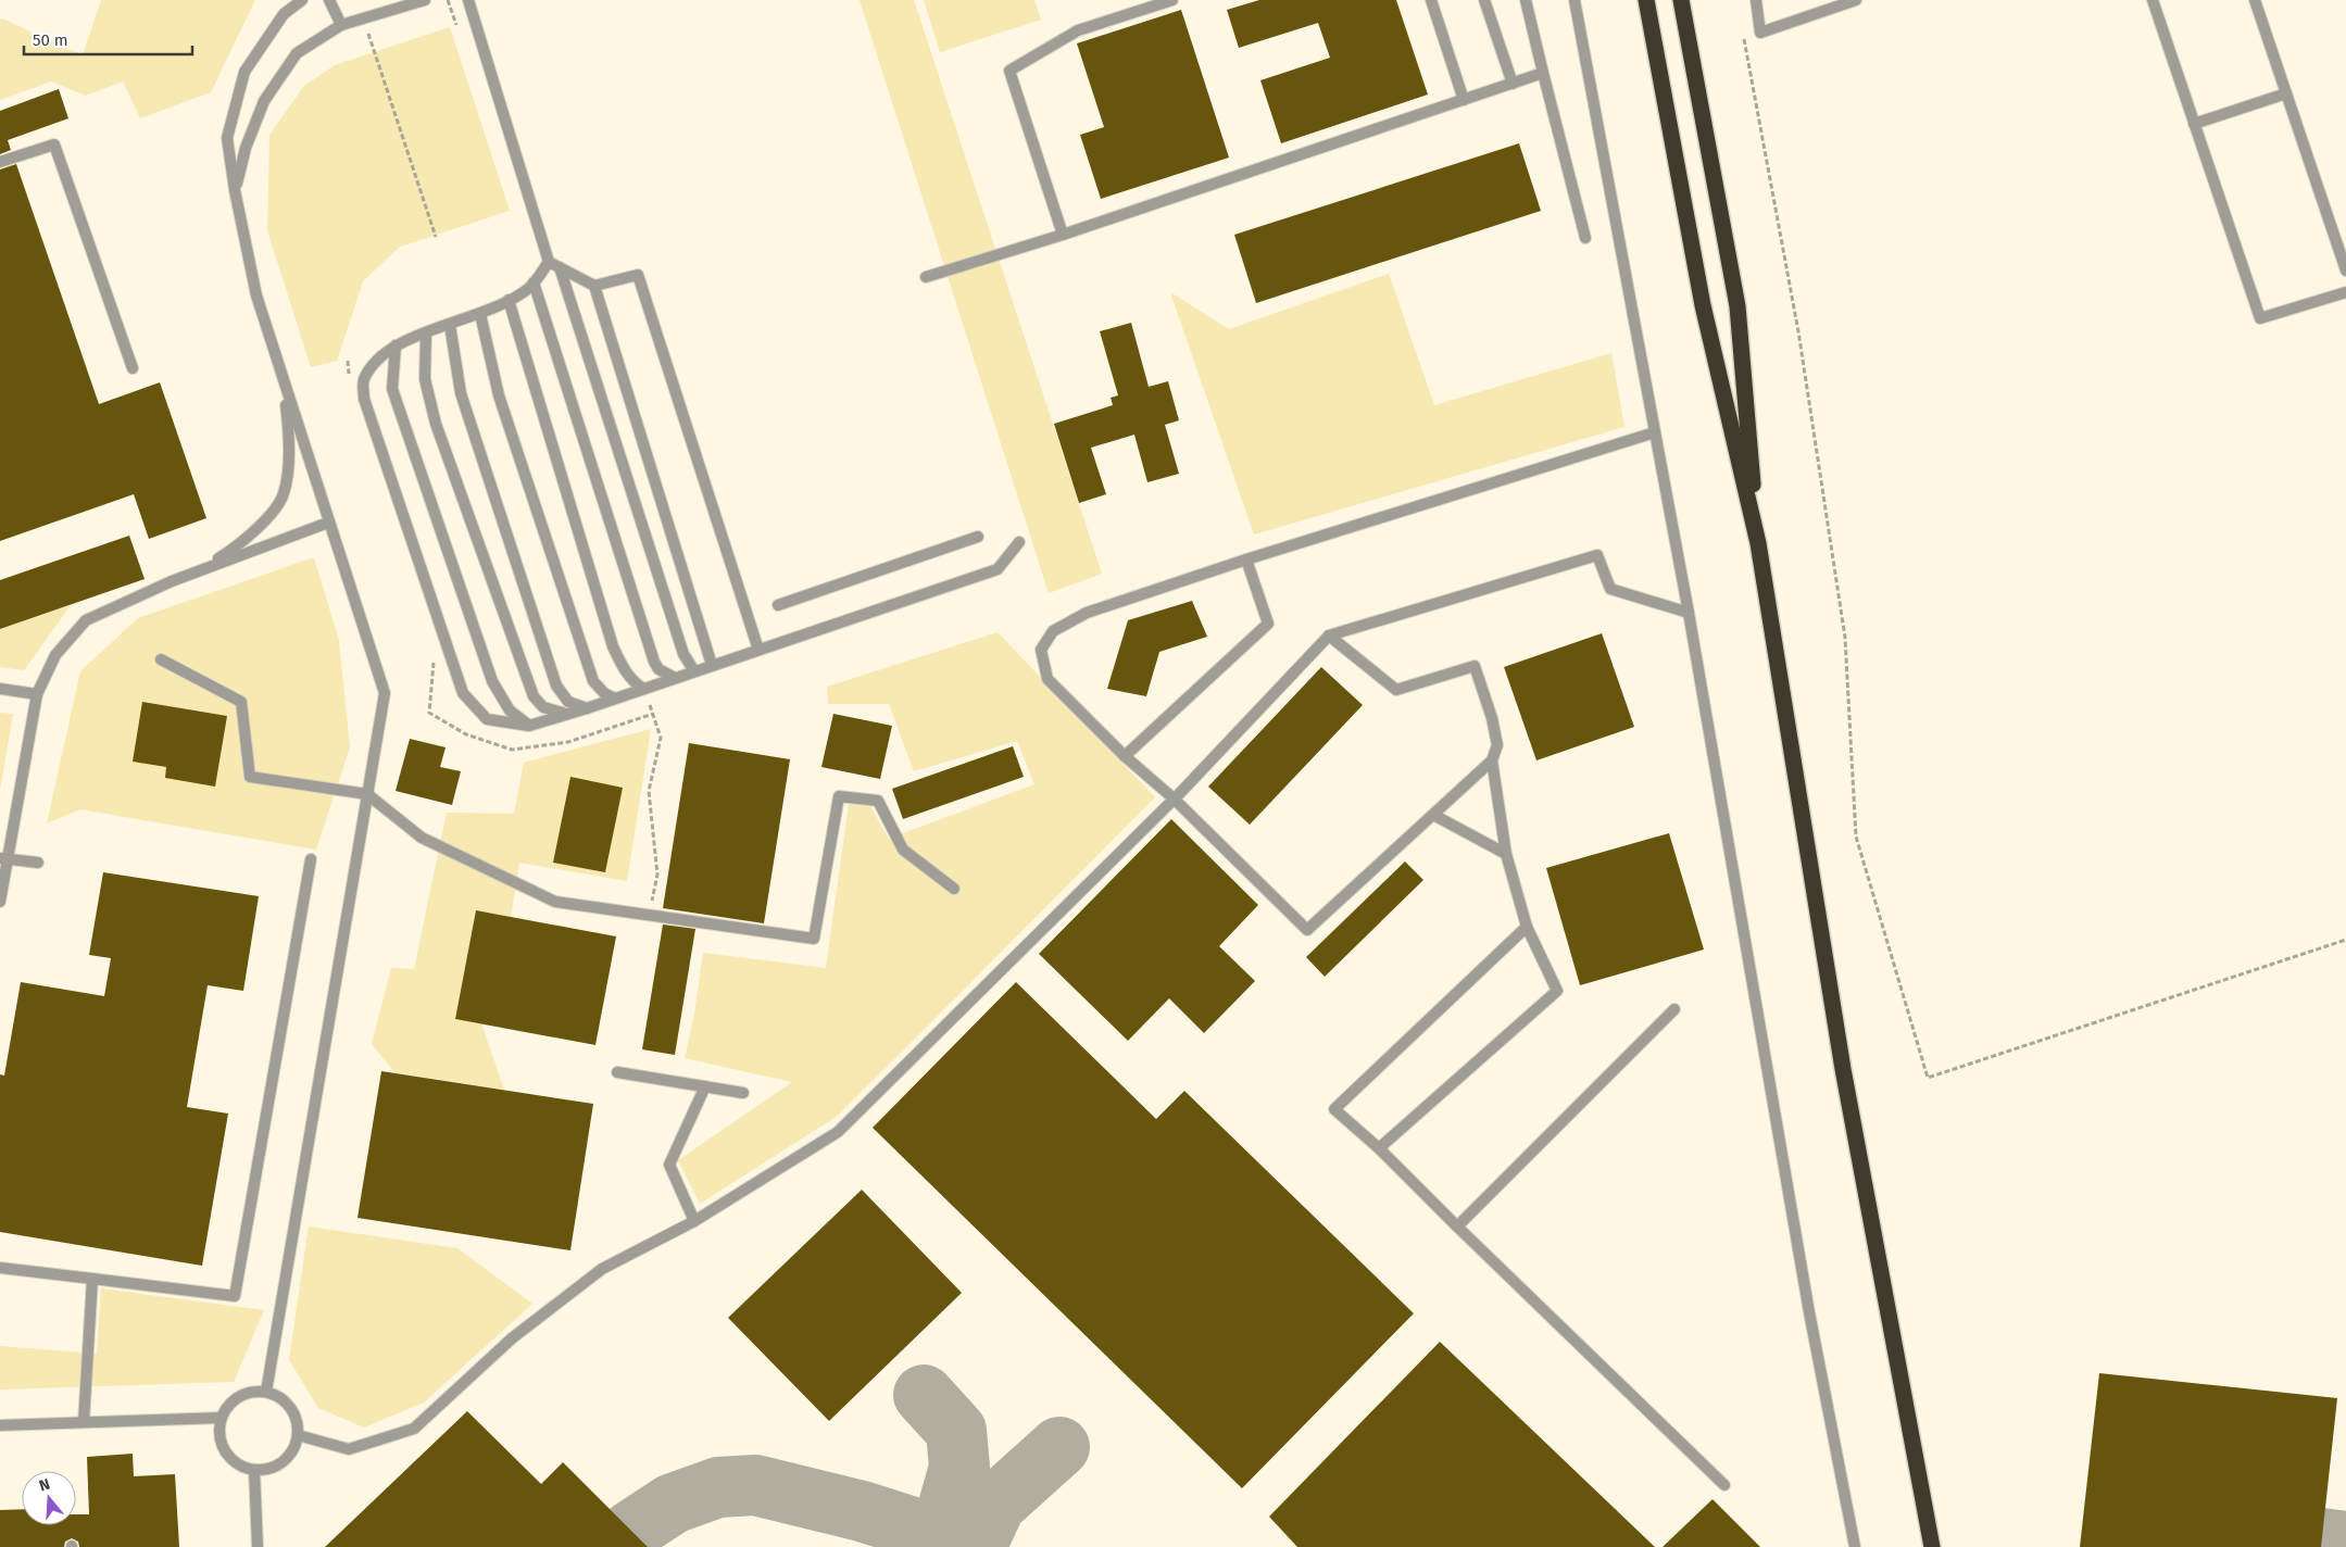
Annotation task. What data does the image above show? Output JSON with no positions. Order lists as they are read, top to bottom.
{
  "scale_bar": "50 m",
  "north": "top"
}
